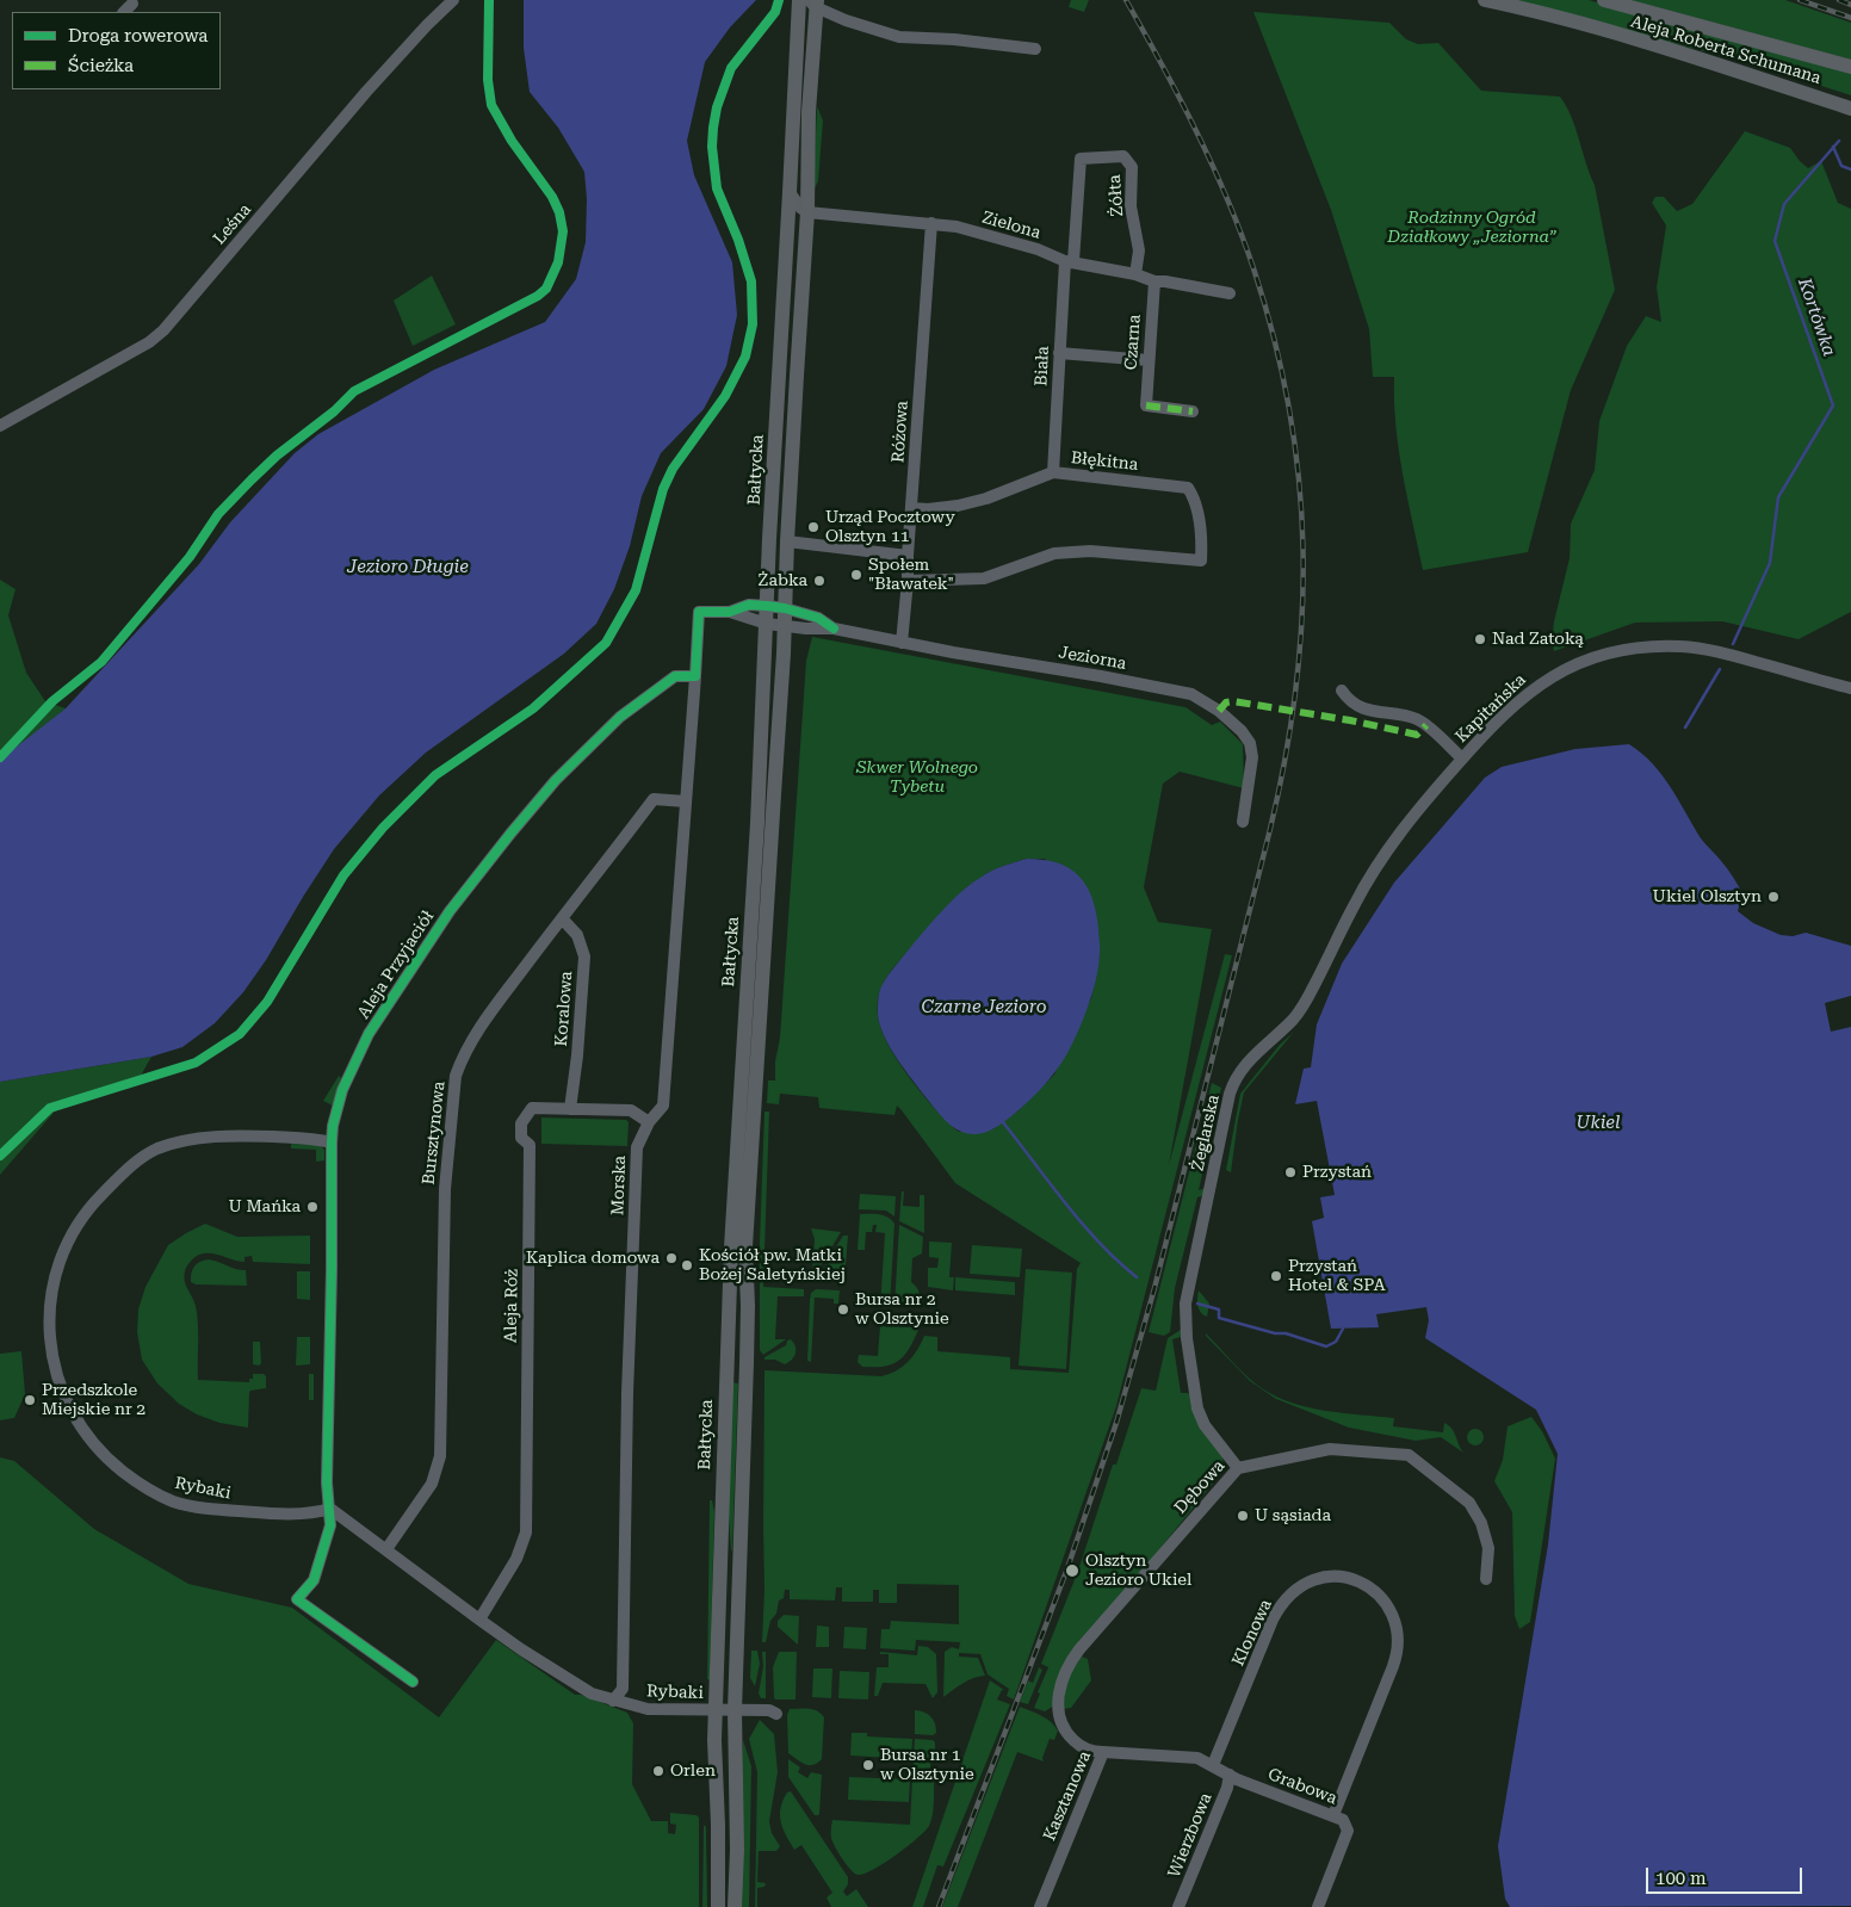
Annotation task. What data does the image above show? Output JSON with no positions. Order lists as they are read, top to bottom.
{
  "streets": {
    "main road": ["Aleja Roberta Schumana", "Bałtycka"],
    "street": [
      "Żółta",
      "Leśna",
      "Zielona",
      "Czarna",
      "Biała",
      "Różowa",
      "Błękitna",
      "Jeziorna",
      "Kapitańska",
      "Aleja Przyjaciół",
      "Koralowa",
      "Bursztynowa",
      "Żeglarska",
      "Morska",
      "Aleja Róż",
      "Dębowa",
      "Rybaki",
      "Klonowa",
      "Grabowa",
      "Kasztanowa",
      "Wierzbowa"
    ]
  },
  "crossings": [
    ["Żółta", "Zielona"],
    ["Żółta", "Biała"],
    ["Zielona", "Czarna"],
    ["Zielona", "Biała"],
    ["Zielona", "Różowa"],
    ["Zielona", "Bałtycka"],
    ["Biała", "Błękitna"],
    ["Różowa", "Błękitna"],
    ["Różowa", "Jeziorna"],
    ["Bałtycka", "Jeziorna"],
    ["Bałtycka", "Rybaki"],
    ["Kapitańska", "Żeglarska"],
    ["Aleja Przyjaciół", "Morska"],
    ["Aleja Przyjaciół", "Rybaki"],
    ["Koralowa", "Bursztynowa"],
    ["Koralowa", "Aleja Róż"],
    ["Bursztynowa", "Morska"],
    ["Bursztynowa", "Rybaki"],
    ["Żeglarska", "Dębowa"],
    ["Morska", "Aleja Róż"],
    ["Morska", "Rybaki"],
    ["Aleja Róż", "Rybaki"],
    ["Dębowa", "Kasztanowa"],
    ["Klonowa", "Grabowa"],
    ["Klonowa", "Kasztanowa"],
    ["Grabowa", "Kasztanowa"],
    ["Grabowa", "Wierzbowa"],
    ["Kasztanowa", "Wierzbowa"]
  ],
  "water": [
    "Kortówka",
    "Jezioro Długie",
    "Czarne Jezioro",
    "Ukiel"
  ],
  "parks": ["Rodzinny Ogród Działkowy „Jeziorna”", "Skwer Wolnego Tybetu"],
  "places": [
    "Urząd Pocztowy Olsztyn 11",
    "Społem \"Bławatek\"",
    "Żabka",
    "Nad Zatoką",
    "Ukiel Olsztyn",
    "Przystań",
    "U Mańka",
    "Kaplica domowa",
    "Kościół pw. Matki Bożej Saletyńskiej",
    "Przystań Hotel & SPA",
    "Bursa nr 2 w Olsztynie",
    "Przedszkole Miejskie nr 2",
    "U sąsiada",
    "Olsztyn Jezioro Ukiel",
    "Bursa nr 1 w Olsztynie",
    "Orlen"
  ],
  "legend": ["Droga rowerowa", "Ścieżka"],
  "scale_bar": "100 m"
}
